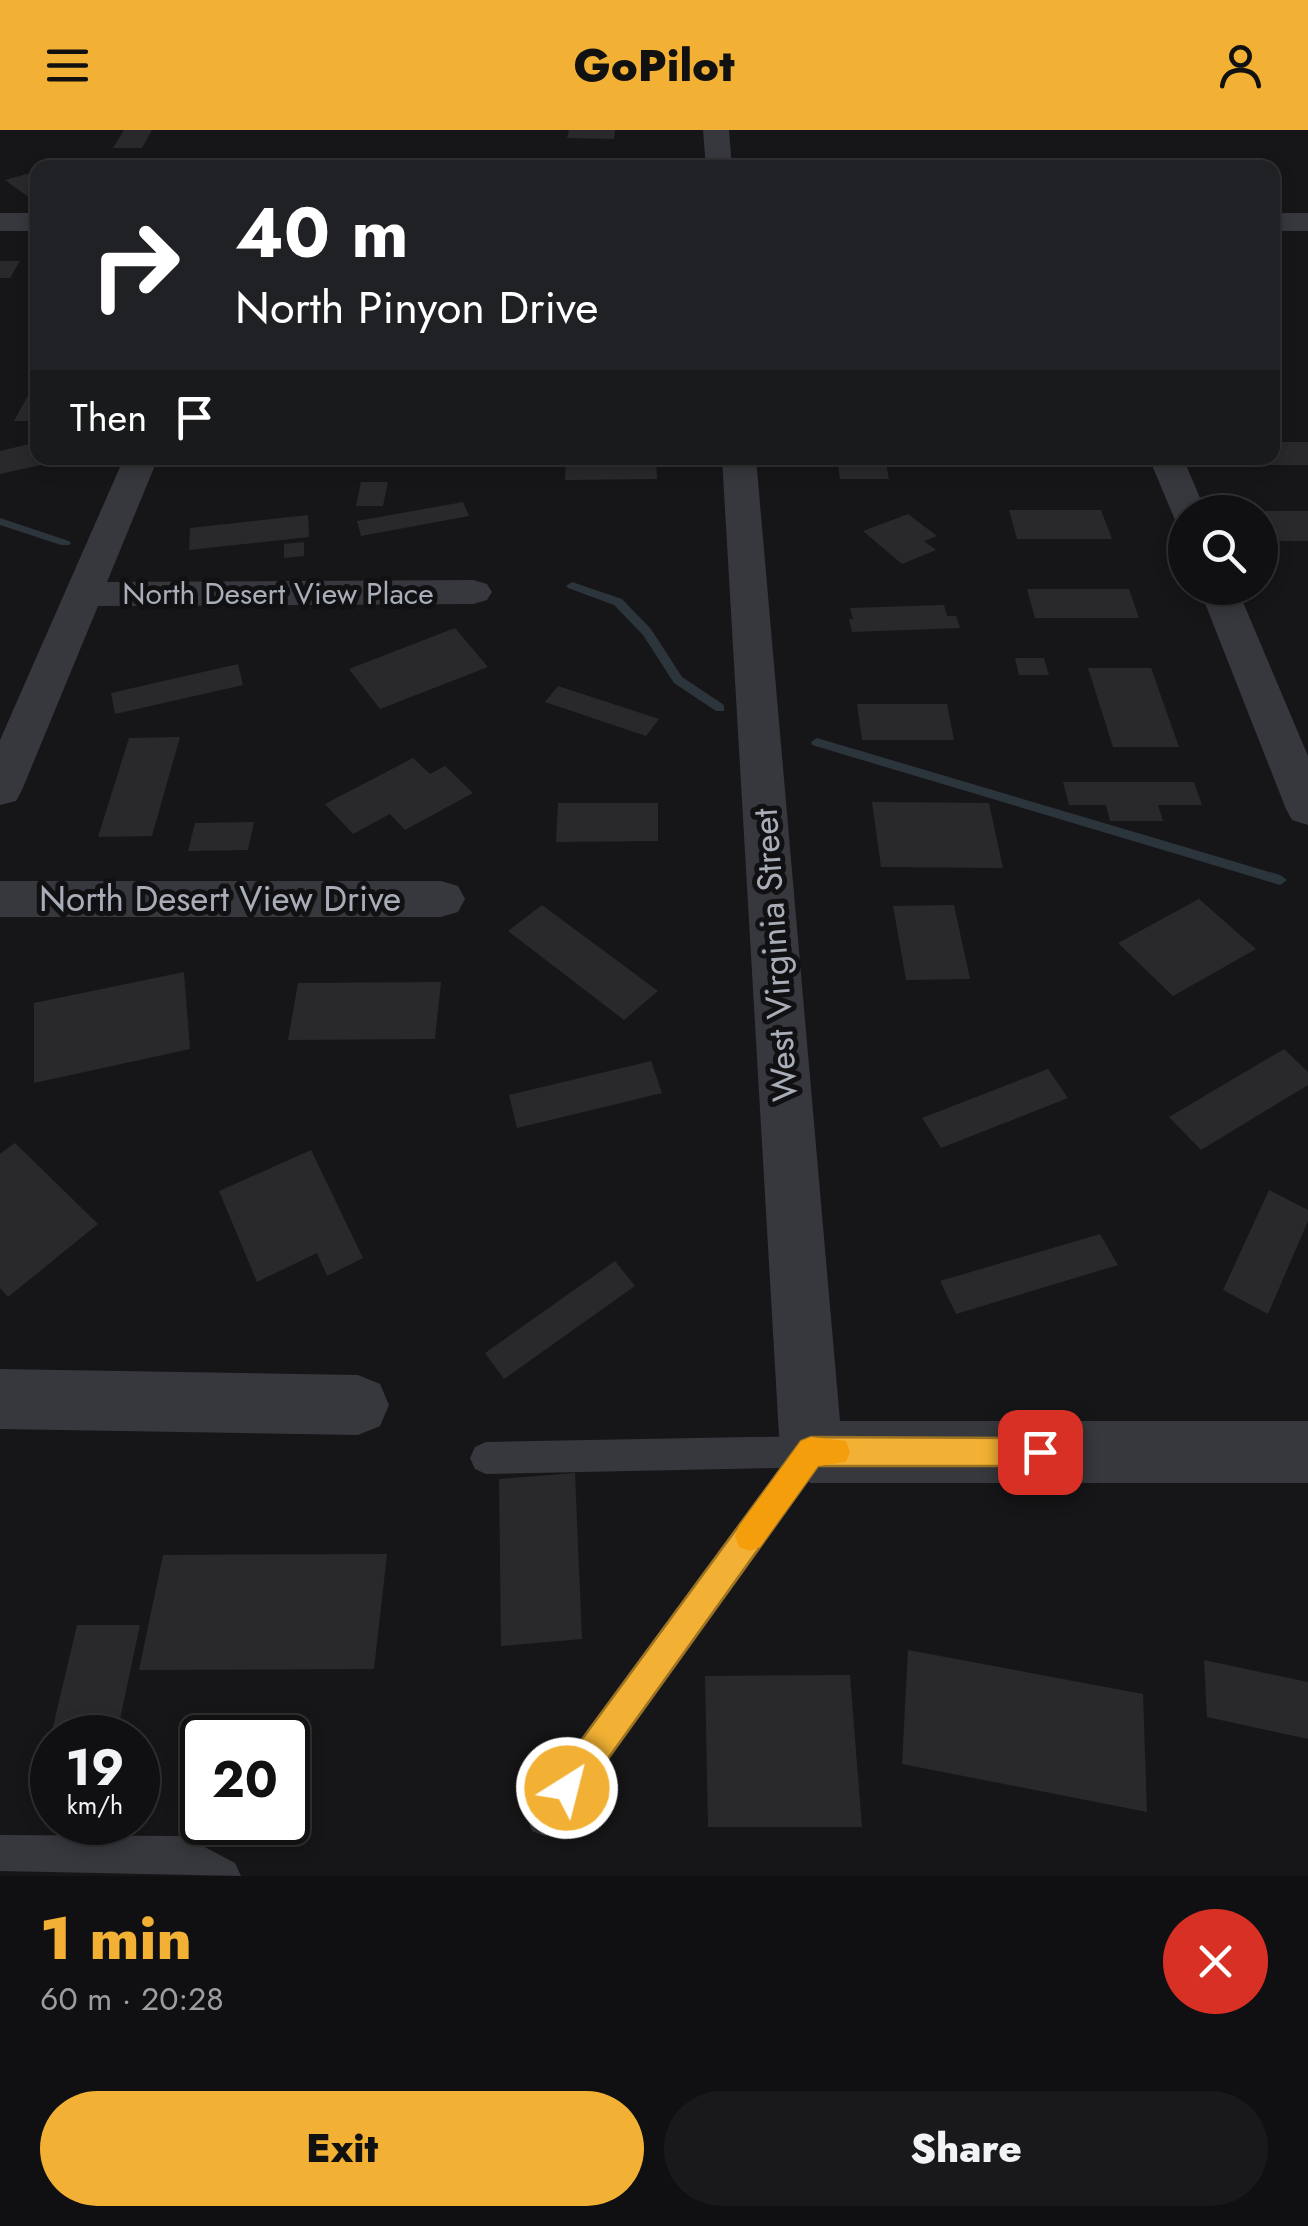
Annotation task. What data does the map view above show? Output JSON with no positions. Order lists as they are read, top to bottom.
{
  "streets": {
    "street": ["North Desert View Place", "North Desert View Drive", "West Virginia Street"]
  },
  "page": {
    "header": "GoPilot",
    "turn": ["40 m", "North Pinyon Drive"],
    "then": "Then",
    "speed": "19 km/h",
    "limit": "20",
    "heading": ["1 min", "60 m · 20:28"],
    "buttons": ["Exit", "Share"]
  }
}
